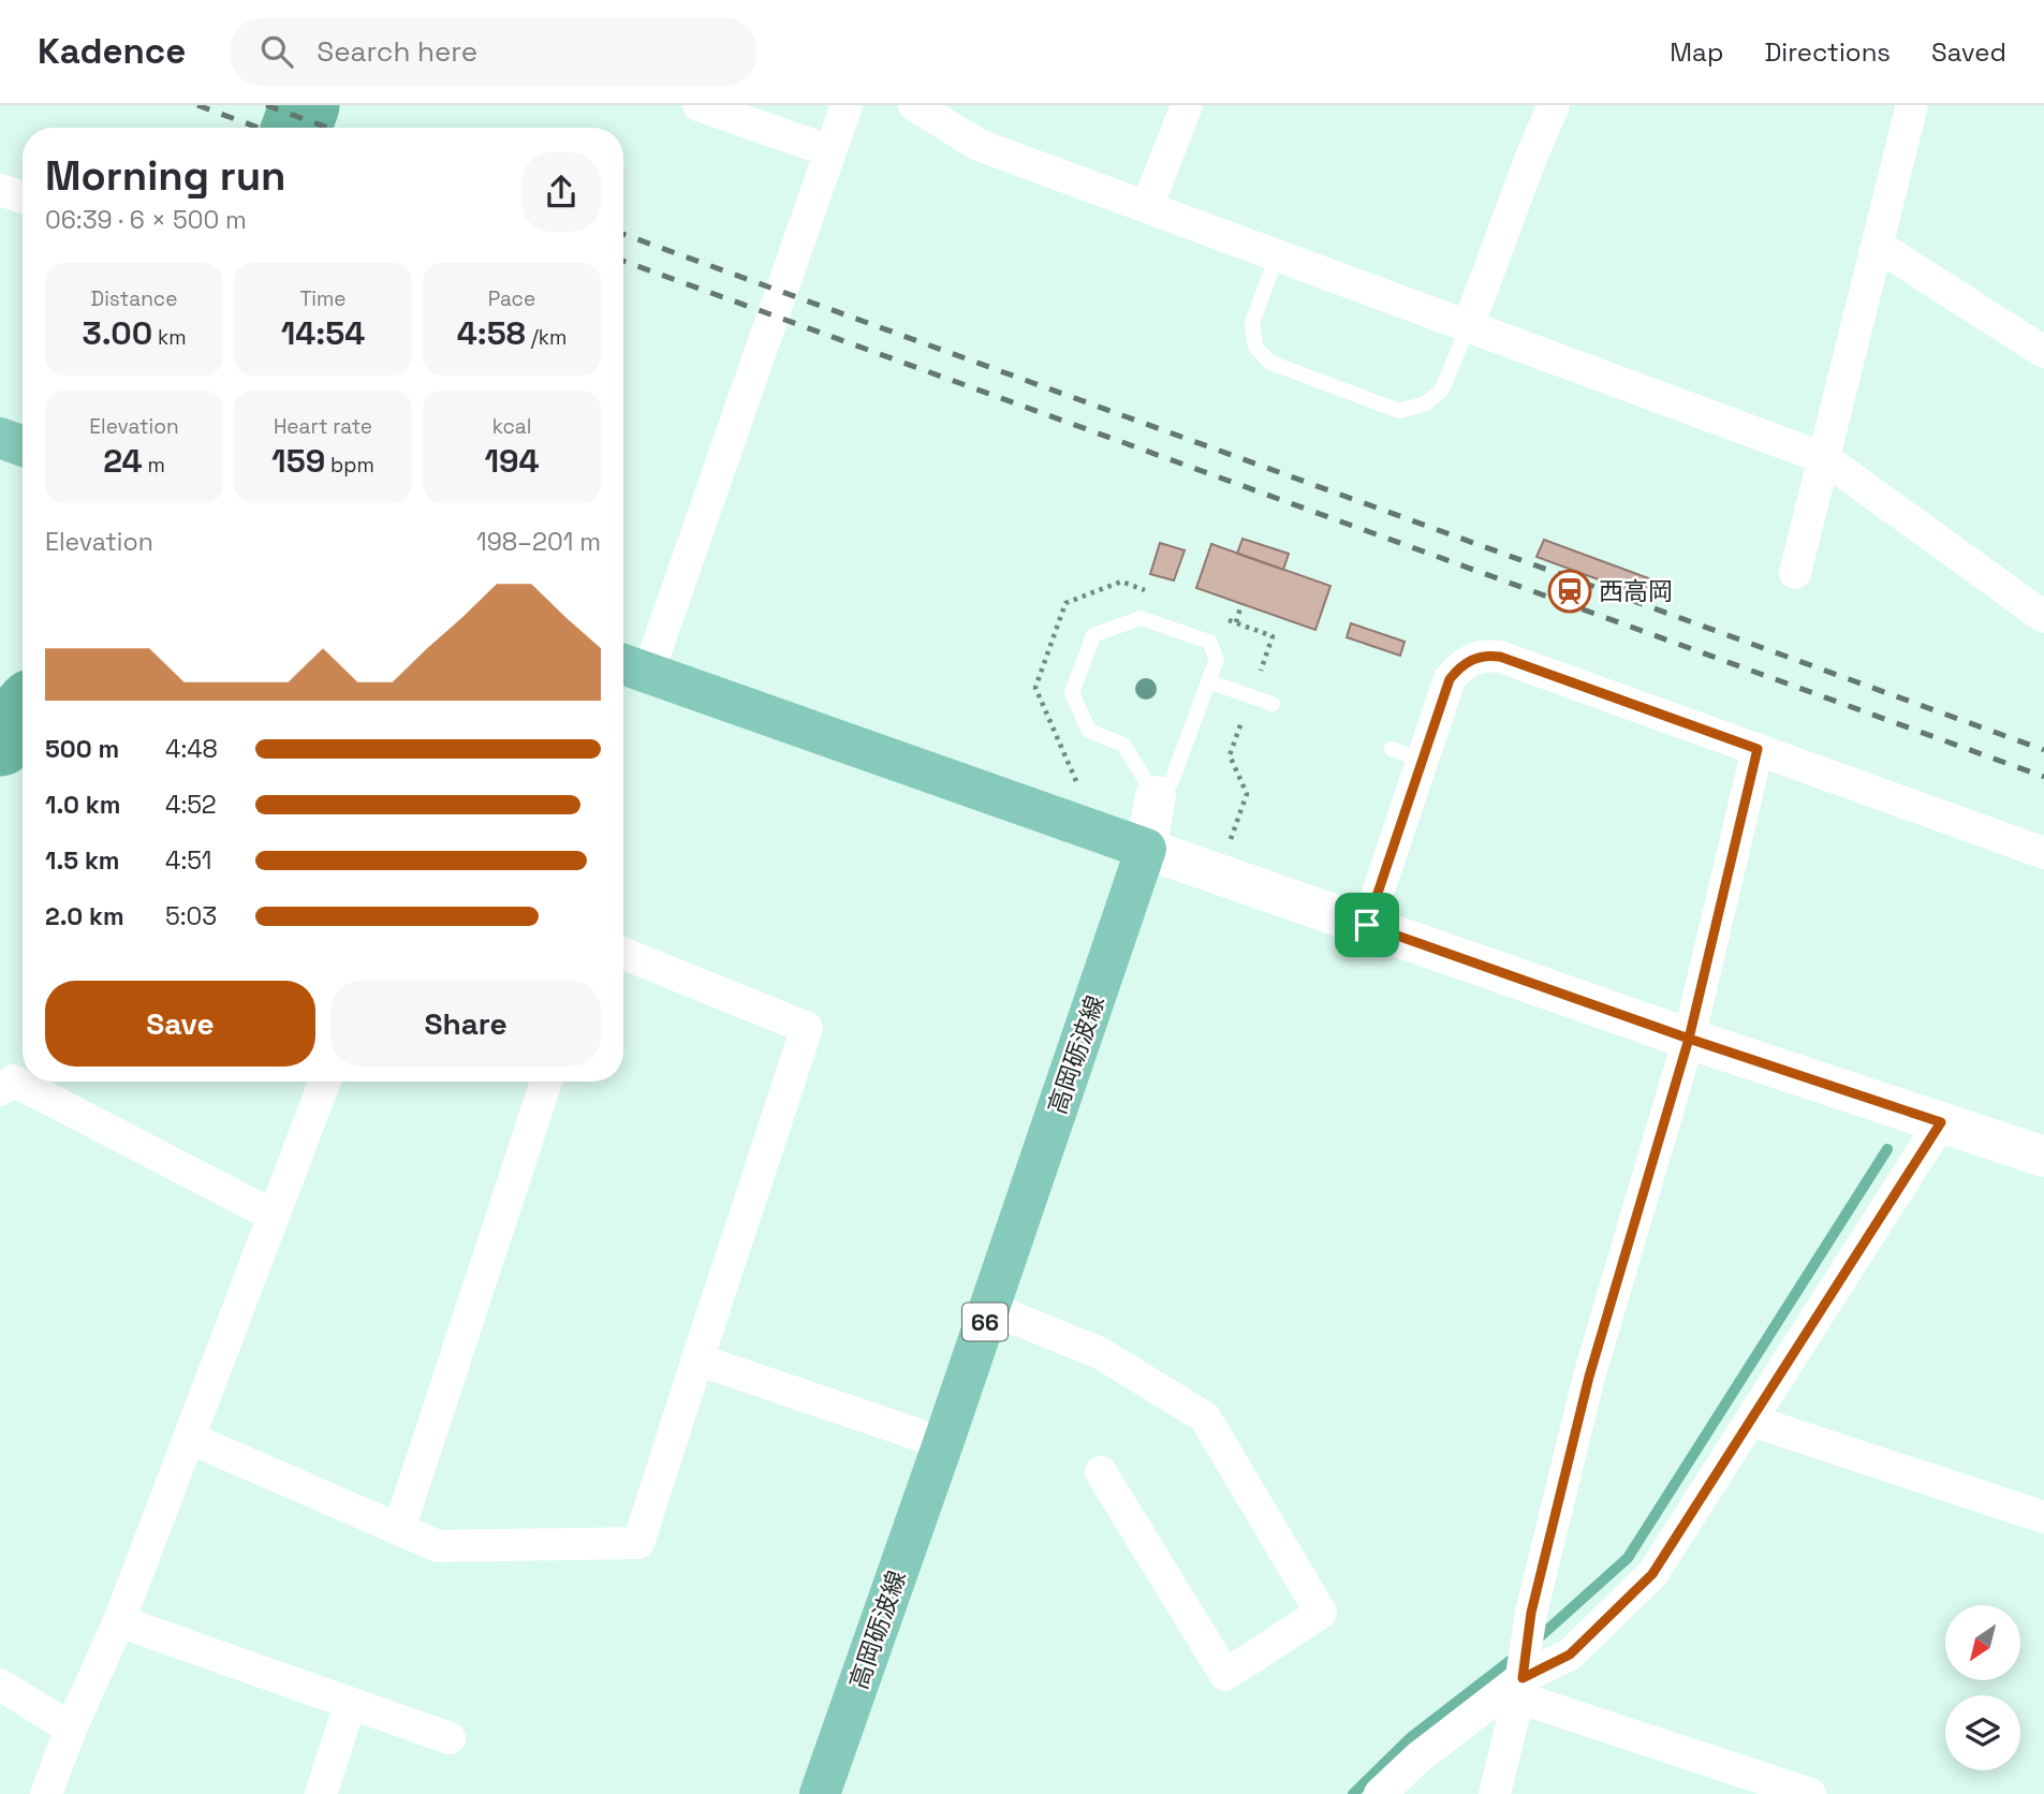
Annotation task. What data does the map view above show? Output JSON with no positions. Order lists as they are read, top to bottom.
{
  "streets": {
    "main road": ["高岡砺波線", "66"]
  },
  "places": {
    "station": ["西高岡"]
  },
  "north": "bottom left",
  "page": {
    "header": "Kadence",
    "search": "Search here",
    "nav": ["Map", "Directions", "Saved"],
    "heading": ["Morning run", "06:39 · 6 × 500 m"],
    "stats": [
      ["Distance", "3.00 km"],
      ["Time", "14:54"],
      ["Pace", "4:58 /km"],
      ["Elevation", "24 m"],
      ["Heart rate", "159 bpm"],
      ["kcal", "194"]
    ],
    "chart": ["Elevation", "198–201 m"],
    "list": [
      {
        "name": "500 m",
        "note": "4:48"
      },
      {
        "name": "1.0 km",
        "note": "4:52"
      },
      {
        "name": "1.5 km",
        "note": "4:51"
      },
      {
        "name": "2.0 km",
        "note": "5:03"
      }
    ],
    "buttons": ["Save", "Share"]
  }
}
